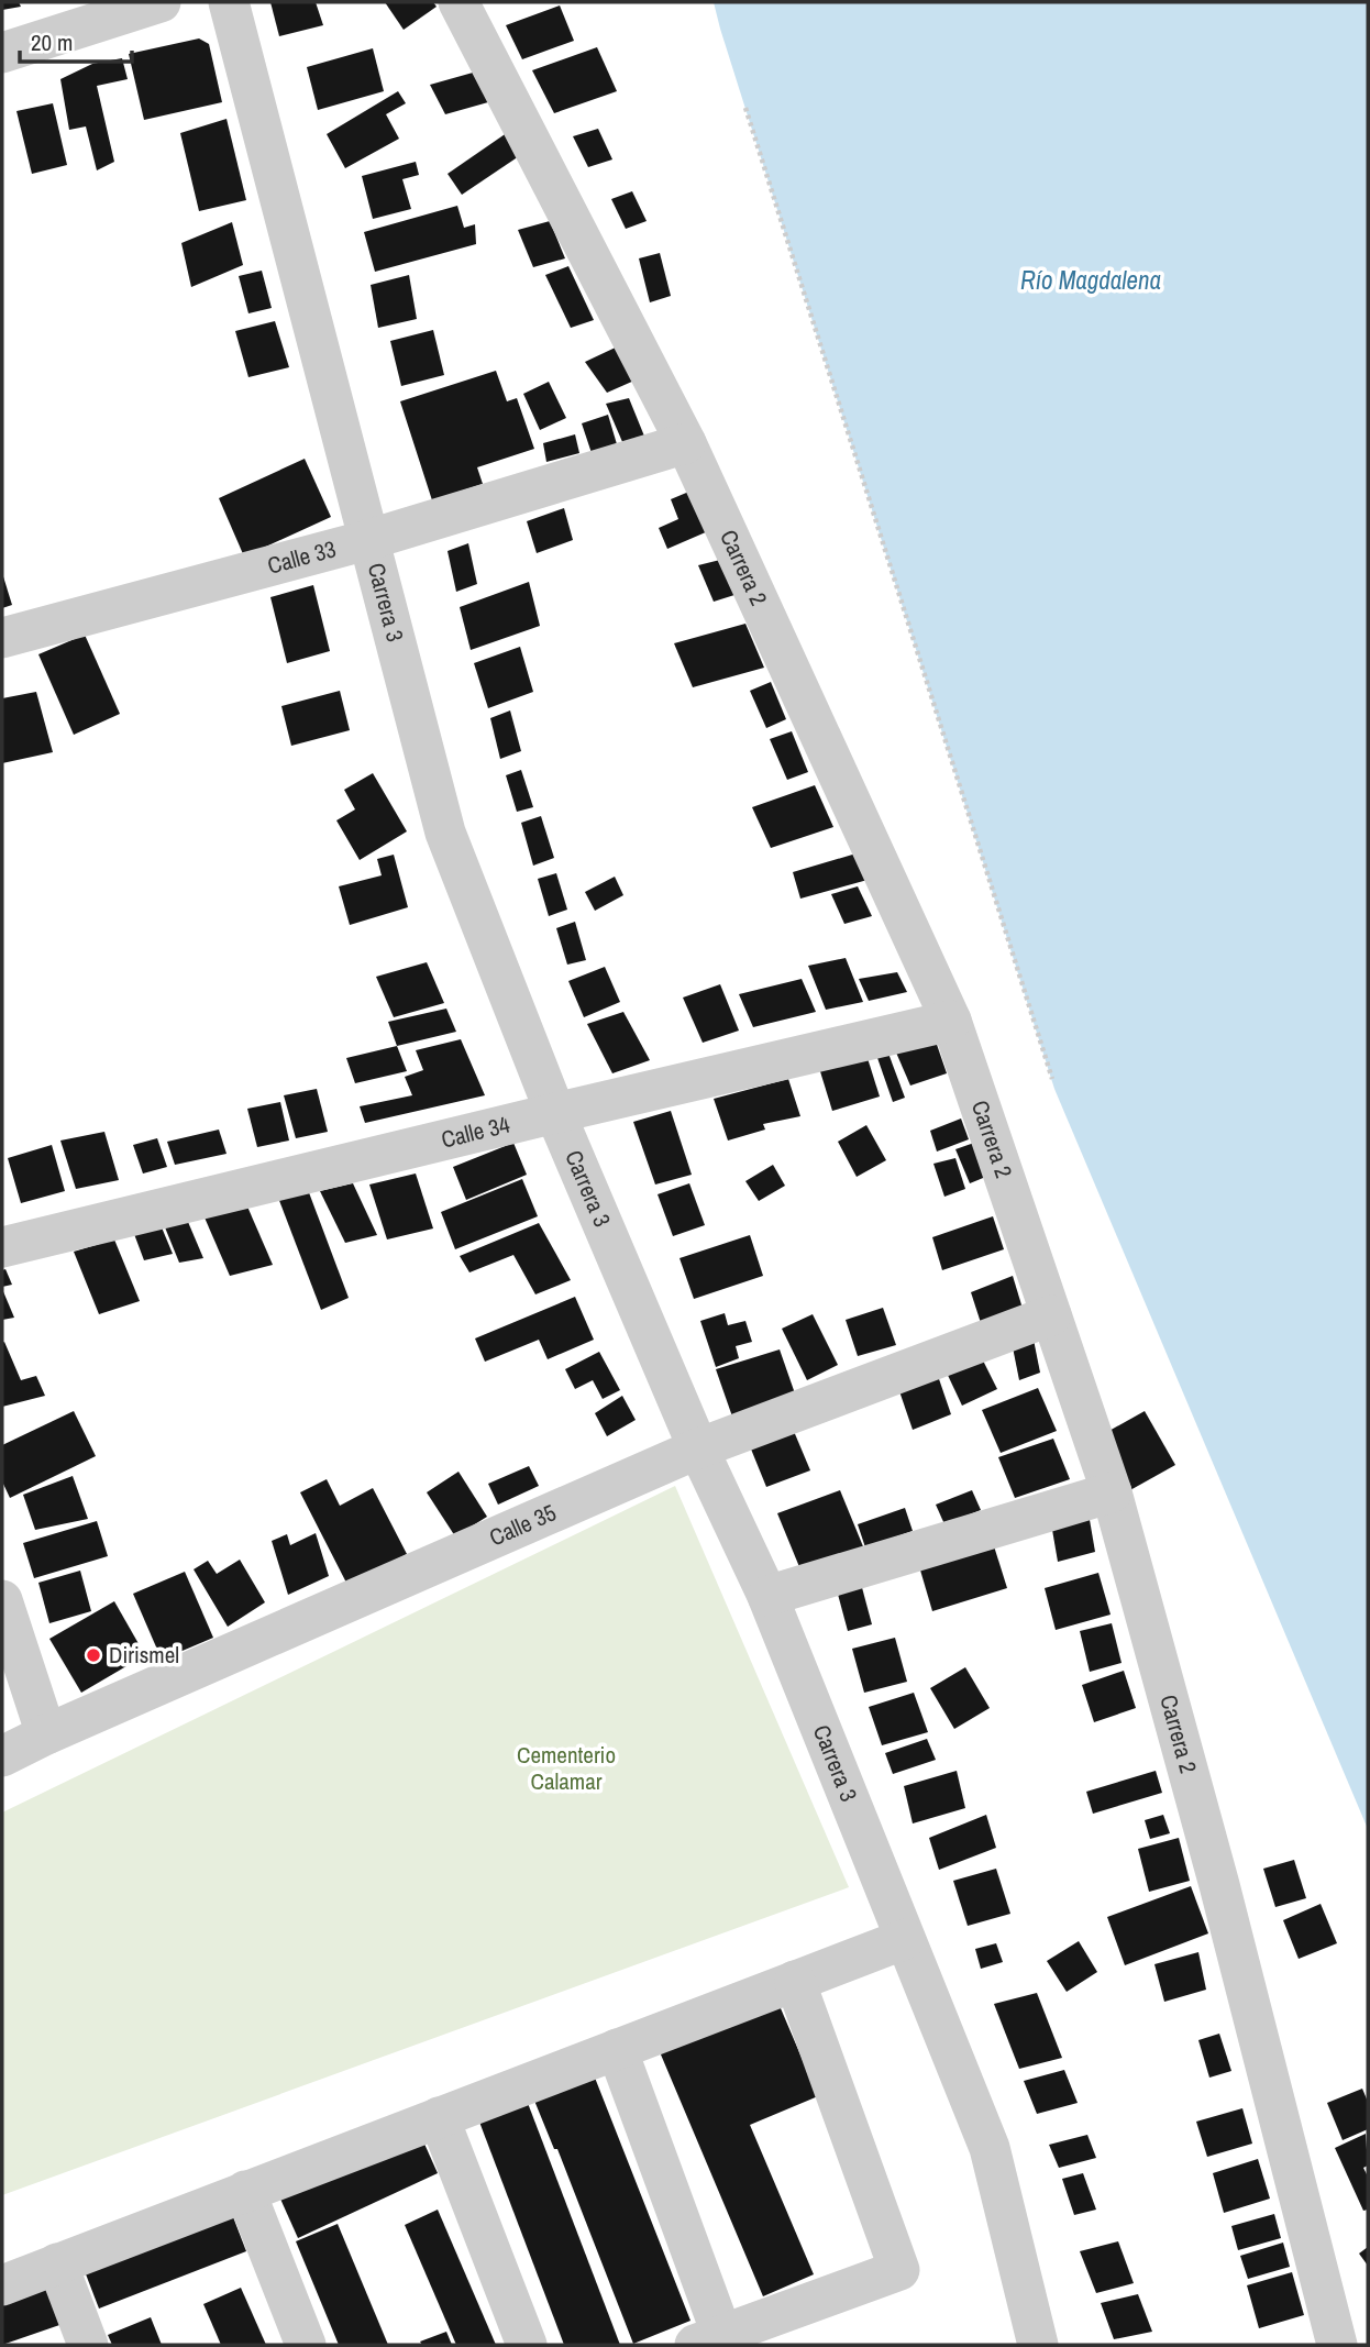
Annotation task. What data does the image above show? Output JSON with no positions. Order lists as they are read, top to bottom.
{
  "streets": {
    "street": [
      "Calle 33",
      "Carrera 2",
      "Carrera 3",
      "Calle 34",
      "Calle 35"
    ]
  },
  "crossings": [
    ["Calle 33", "Carrera 2"],
    ["Calle 33", "Carrera 3"],
    ["Carrera 2", "Calle 34"],
    ["Carrera 2", "Calle 35"],
    ["Carrera 3", "Calle 34"],
    ["Carrera 3", "Calle 35"]
  ],
  "water": ["Río Magdalena"],
  "parks": ["Cementerio Calamar"],
  "places": ["Dirismel"],
  "scale_bar": "20 m"
}
